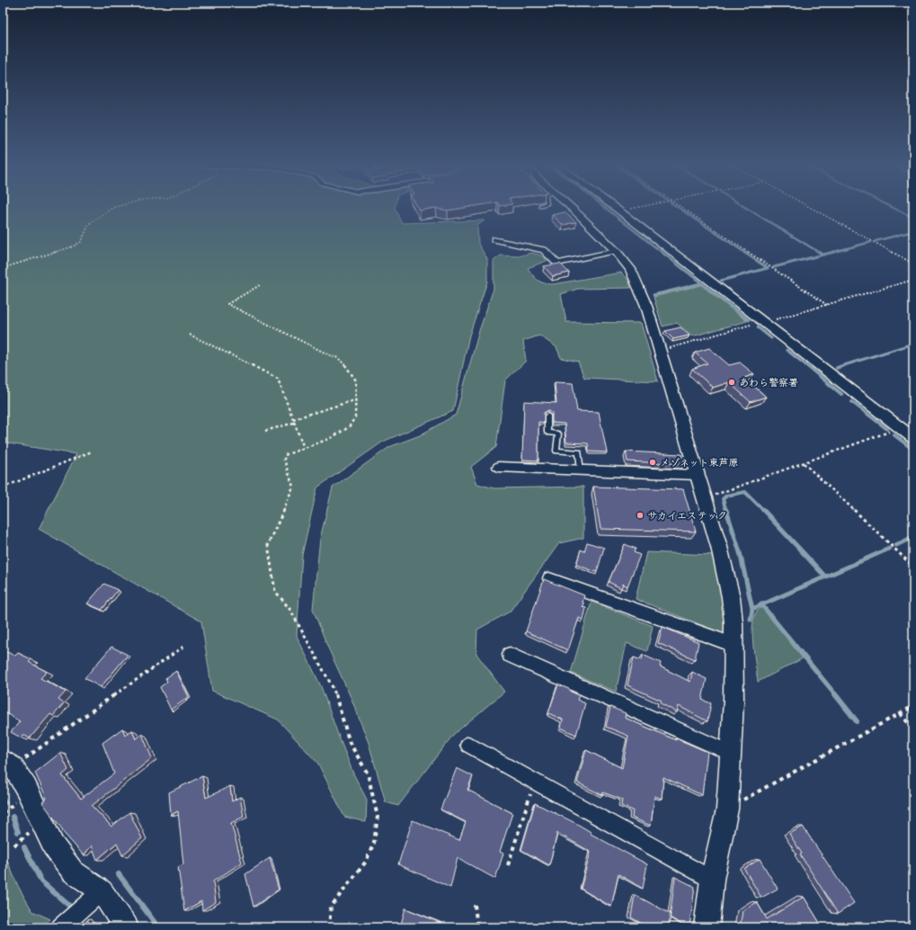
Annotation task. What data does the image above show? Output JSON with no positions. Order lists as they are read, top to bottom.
{
  "places": ["あわら警察署", "メゾネット東芦原", "サカイエステック"]
}
